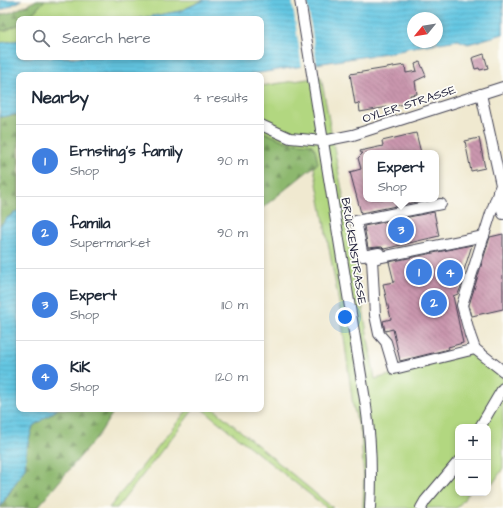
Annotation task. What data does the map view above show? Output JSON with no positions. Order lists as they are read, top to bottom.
{
  "streets": {
    "street": ["OYLER STRASSE", "BRÜCKENSTRASSE"]
  },
  "crossings": [
    ["OYLER STRASSE", "BRÜCKENSTRASSE"]
  ],
  "north": "bottom left",
  "page": {
    "search": "Search here",
    "heading": ["Nearby", "4 results"],
    "list": [
      {
        "mark": "1",
        "name": "Ernsting's family",
        "note": "Shop",
        "value": "90 m"
      },
      {
        "mark": "2",
        "name": "famila",
        "note": "Supermarket",
        "value": "90 m"
      },
      {
        "mark": "3",
        "name": "Expert",
        "note": "Shop",
        "value": "110 m"
      },
      {
        "mark": "4",
        "name": "KiK",
        "note": "Shop",
        "value": "120 m"
      }
    ],
    "popup": ["Expert", "Shop"],
    "pins": [
      "3",
      "1",
      "4",
      "2"
    ],
    "map_buttons": ["+", "−"]
  }
}
